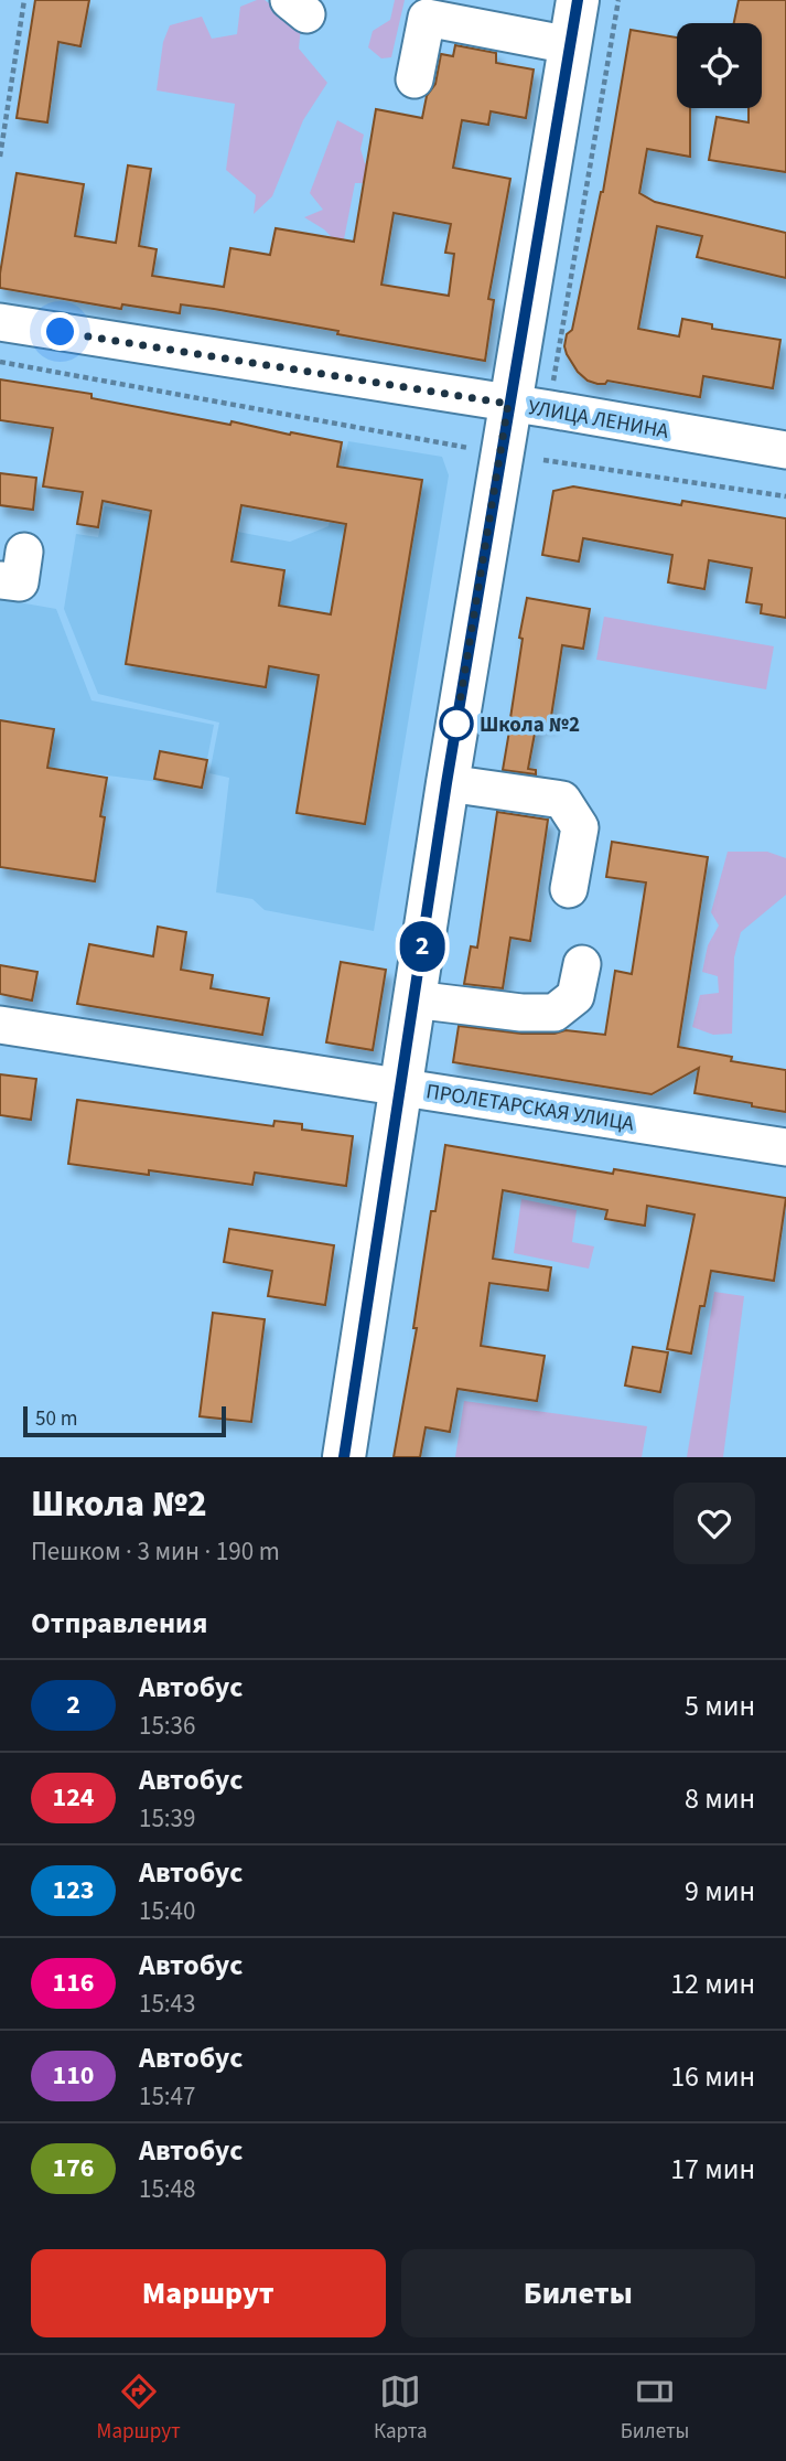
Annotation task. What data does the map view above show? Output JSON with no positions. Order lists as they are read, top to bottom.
{
  "streets": {
    "street": ["УЛИЦА ЛЕНИНА", "ПРОЛЕТАРСКАЯ УЛИЦА"]
  },
  "places": ["Школа №2"],
  "lines": ["bus line 2"],
  "scale_bar": "50 m",
  "page": {
    "on_map": "2",
    "scale": "50 m",
    "heading": [
      ["Школа №2", "Пешком · 3 мин · 190 m"],
      "Отправления"
    ],
    "list": [
      {
        "mark": "2",
        "name": "Автобус",
        "note": "15:36",
        "value": "5 мин"
      },
      {
        "mark": "124",
        "name": "Автобус",
        "note": "15:39",
        "value": "8 мин"
      },
      {
        "mark": "123",
        "name": "Автобус",
        "note": "15:40",
        "value": "9 мин"
      },
      {
        "mark": "116",
        "name": "Автобус",
        "note": "15:43",
        "value": "12 мин"
      },
      {
        "mark": "110",
        "name": "Автобус",
        "note": "15:47",
        "value": "16 мин"
      },
      {
        "mark": "176",
        "name": "Автобус",
        "note": "15:48",
        "value": "17 мин"
      }
    ],
    "buttons": ["Маршрут", "Билеты"],
    "tabs": ["Маршрут", "Карта", "Билеты"]
  }
}
